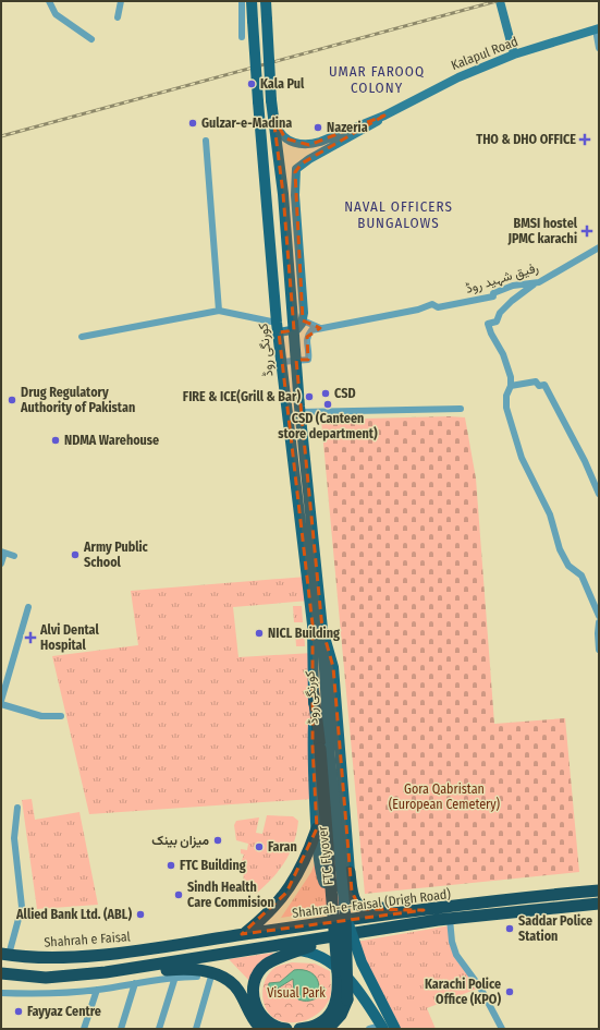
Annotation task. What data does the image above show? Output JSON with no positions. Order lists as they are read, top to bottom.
{
  "streets": {
    "highway": ["Shahrah-e-Faisal (Drigh Road)", "Shahrah e Faisal"],
    "main road": ["کورنگی روڈ", "FTC Flyover"],
    "street": ["Kalapul Road", "رفیق شہید روڈ"]
  },
  "crossings": [
    ["کورنگی روڈ", "FTC Flyover"],
    ["Shahrah-e-Faisal (Drigh Road)", "Shahrah e Faisal"]
  ],
  "districts": ["UMAR FAROOQ COLONY", "NAVAL OFFICERS BUNGALOWS"],
  "parks": ["Gora Qabristan (European Cemetery)", "Visual Park"],
  "places": {
    "other": [
      "Kala Pul",
      "Gulzar-e-Madina",
      "Nazeria",
      "CSD",
      "FIRE & ICE(Grill & Bar)",
      "Drug Regulatory Authority of Pakistan",
      "CSD (Canteen store department)",
      "NDMA Warehouse",
      "Army Public School",
      "NICL Building",
      "میزان بینک",
      "Faran",
      "FTC Building",
      "Sindh Health Care Commision",
      "Allied Bank Ltd. (ABL)",
      "Saddar Police Station",
      "Karachi Police Office (KPO)",
      "Fayyaz Centre"
    ],
    "health": ["THO & DHO OFFICE", "BMSI hostel JPMC karachi", "Alvi Dental Hospital"]
  }
}
